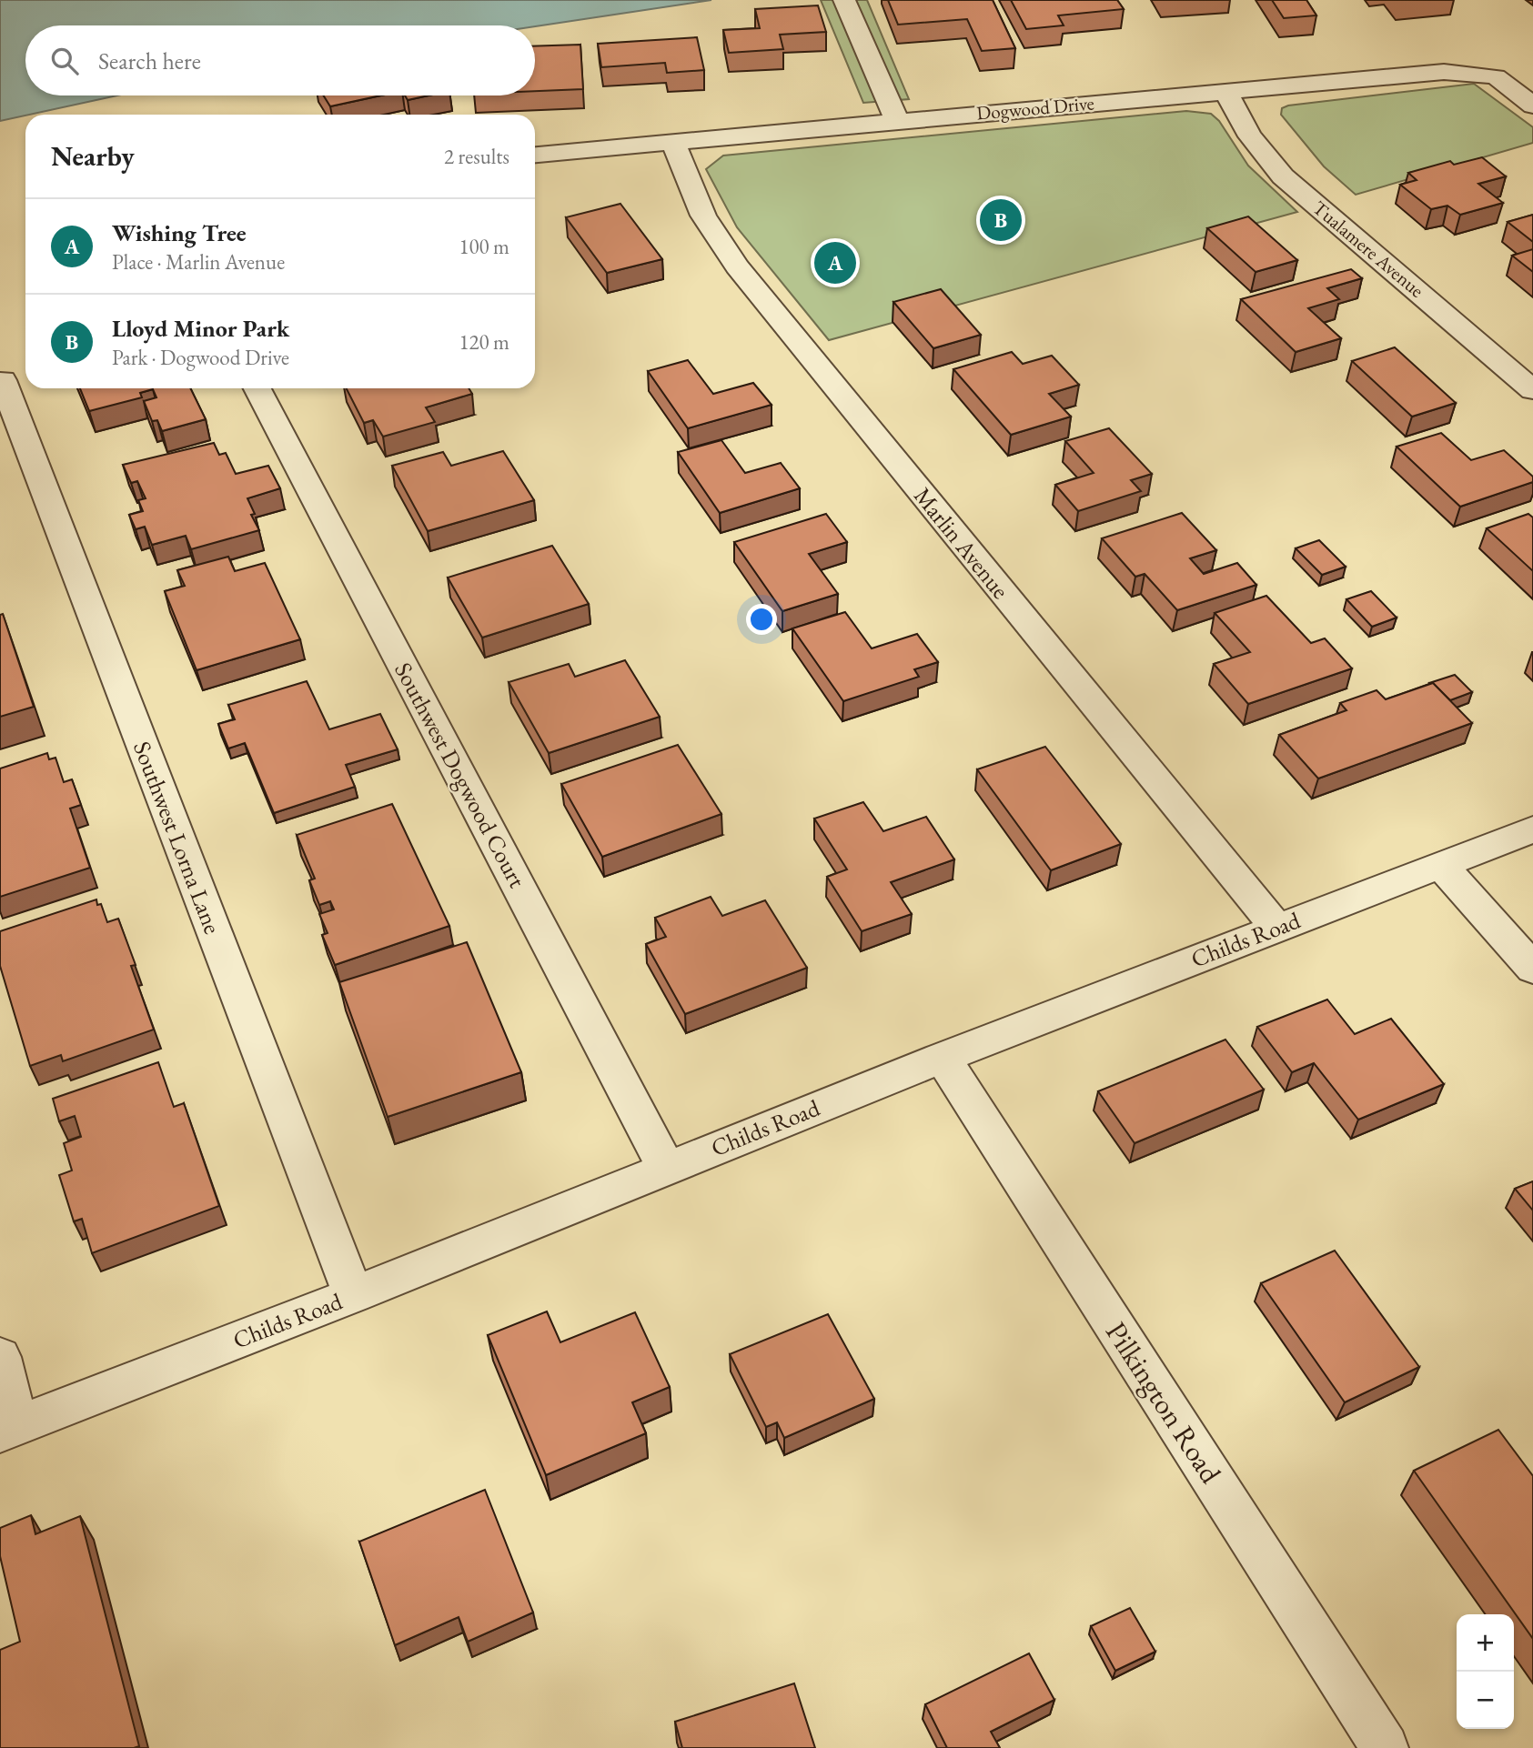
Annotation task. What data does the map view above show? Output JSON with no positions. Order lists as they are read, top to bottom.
{
  "streets": {
    "street": [
      "Dogwood Drive",
      "Tualamere Avenue",
      "Marlin Avenue",
      "Southwest Dogwood Court",
      "Southwest Lorna Lane",
      "Childs Road",
      "Pilkington Road"
    ]
  },
  "crossings": [
    ["Dogwood Drive", "Tualamere Avenue"],
    ["Dogwood Drive", "Marlin Avenue"],
    ["Marlin Avenue", "Childs Road"],
    ["Southwest Dogwood Court", "Childs Road"],
    ["Southwest Lorna Lane", "Childs Road"],
    ["Childs Road", "Pilkington Road"]
  ],
  "page": {
    "search": "Search here",
    "heading": ["Nearby", "2 results"],
    "pins": ["B", "A"],
    "list": [
      {
        "mark": "A",
        "name": "Wishing Tree",
        "note": "Place · Marlin Avenue",
        "value": "100 m"
      },
      {
        "mark": "B",
        "name": "Lloyd Minor Park",
        "note": "Park · Dogwood Drive",
        "value": "120 m"
      }
    ],
    "map_buttons": ["+", "−"]
  }
}
